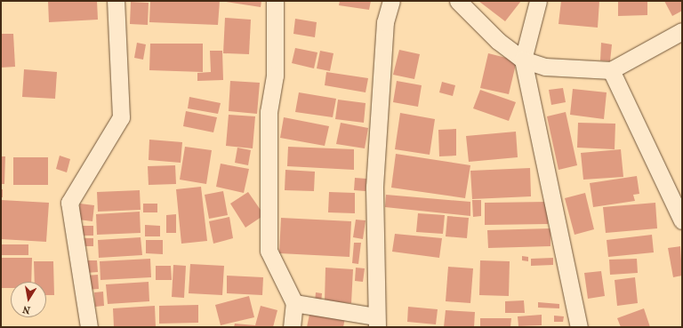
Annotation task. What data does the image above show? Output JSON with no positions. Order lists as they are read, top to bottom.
{
  "north": "bottom"
}
